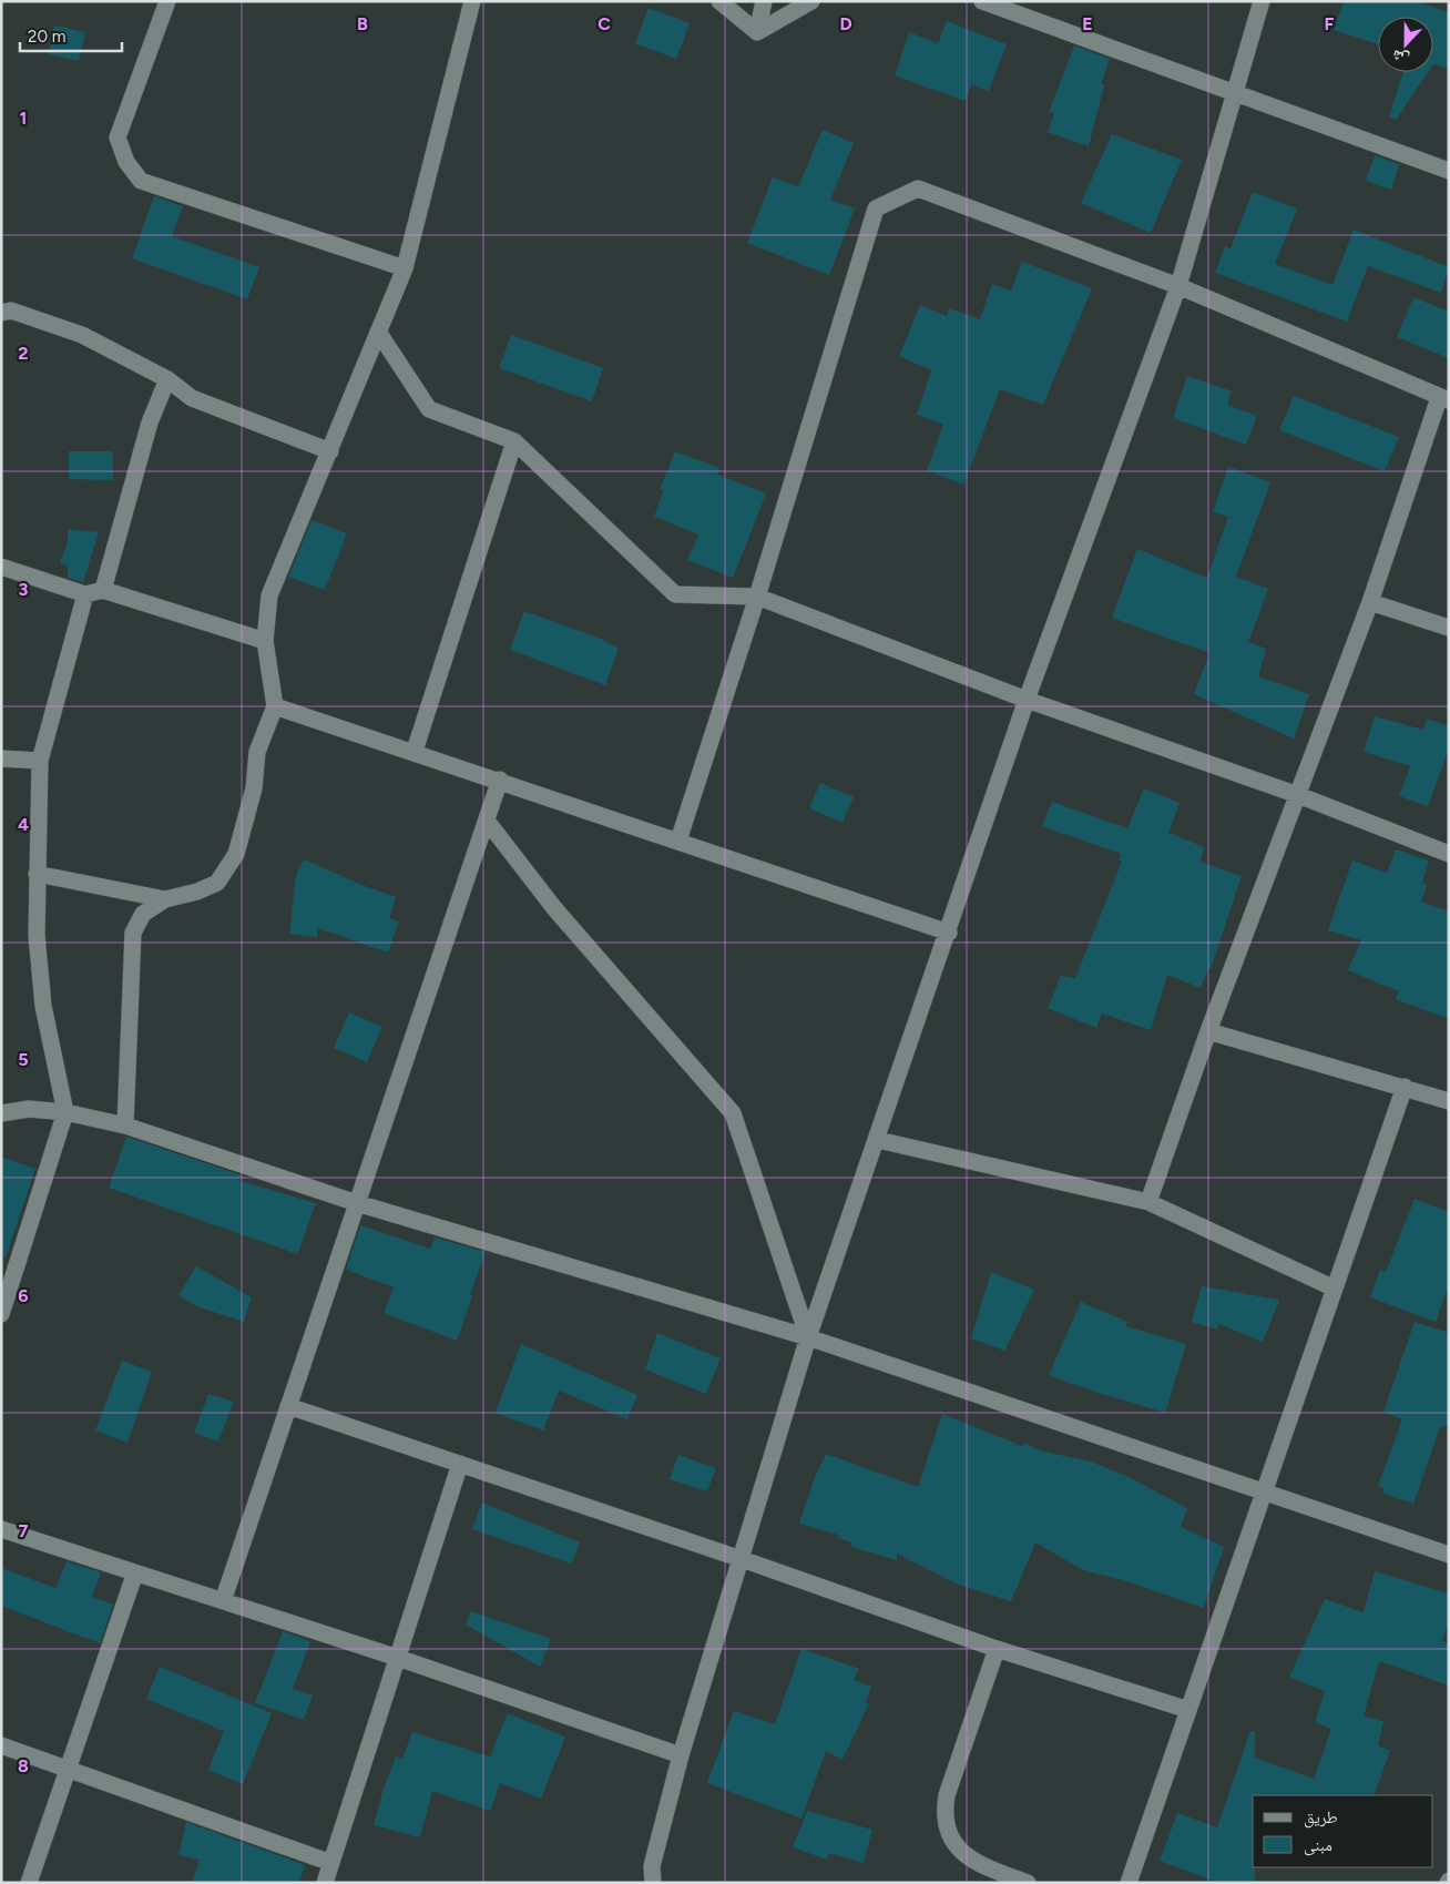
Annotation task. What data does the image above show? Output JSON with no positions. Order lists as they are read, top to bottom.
{
  "legend": ["طريق", "مبنى"],
  "scale_bar": "20 m",
  "north": "bottom",
  "grid": {
    "columns": [
      "B",
      "C",
      "D",
      "E",
      "F"
    ],
    "rows": [
      "1",
      "2",
      "3",
      "4",
      "5",
      "6",
      "7",
      "8"
    ]
  }
}
